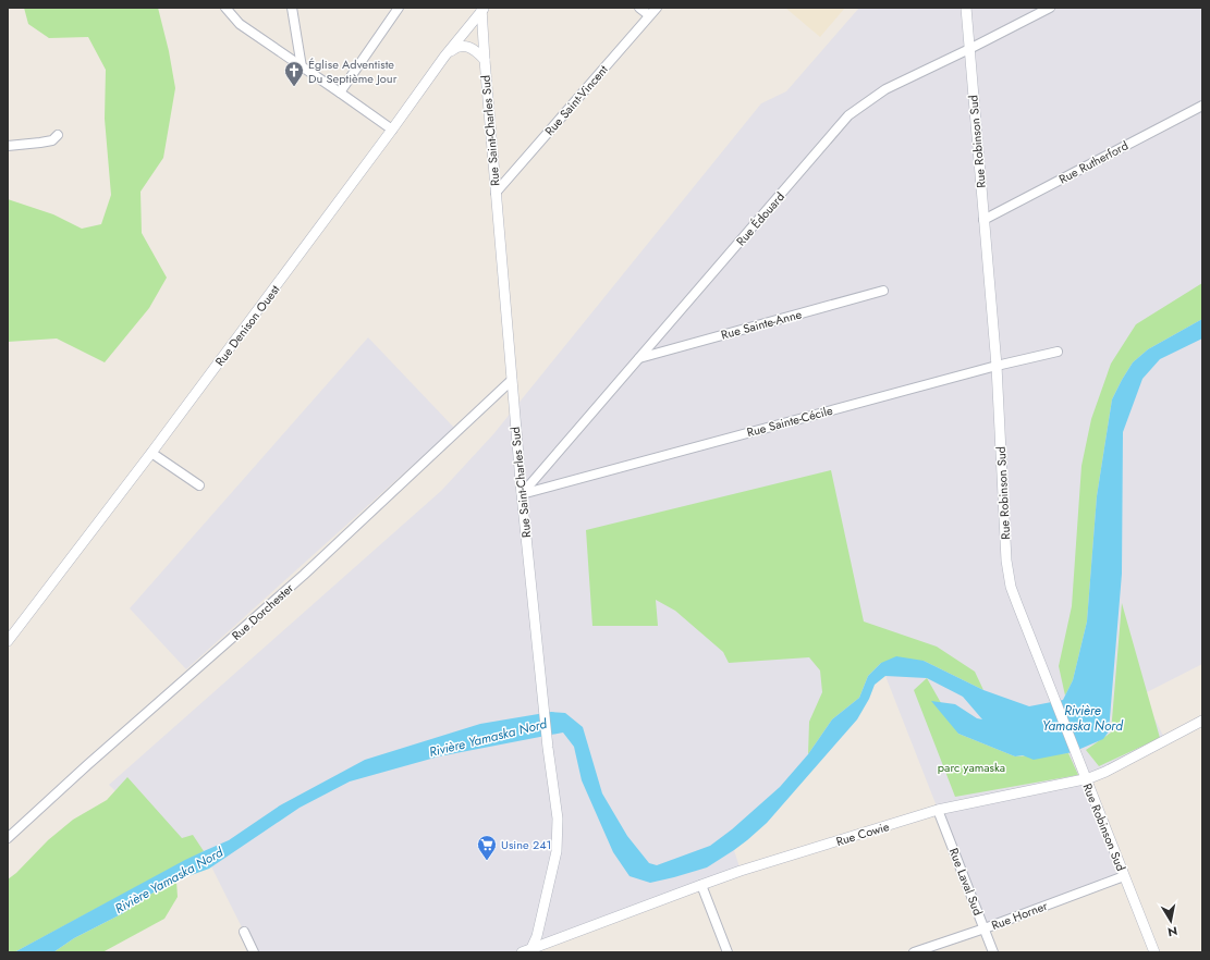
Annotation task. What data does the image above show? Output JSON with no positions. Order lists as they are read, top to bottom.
{
  "streets": {
    "street": [
      "Rue Saint-Vincent",
      "Rue Saint-Charles Sud",
      "Rue Robinson Sud",
      "Rue Rutherford",
      "Rue Édouard",
      "Rue Sainte-Anne",
      "Rue Denison Ouest",
      "Rue Sainte-Cécile",
      "Rue Dorchester",
      "Rue Cowie",
      "Rue Laval Sud",
      "Rue Horner"
    ]
  },
  "crossings": [
    ["Rue Saint-Vincent", "Rue Saint-Charles Sud"],
    ["Rue Saint-Charles Sud", "Rue Édouard"],
    ["Rue Saint-Charles Sud", "Rue Denison Ouest"],
    ["Rue Saint-Charles Sud", "Rue Sainte-Cécile"],
    ["Rue Saint-Charles Sud", "Rue Dorchester"],
    ["Rue Saint-Charles Sud", "Rue Cowie"],
    ["Rue Robinson Sud", "Rue Rutherford"],
    ["Rue Robinson Sud", "Rue Édouard"],
    ["Rue Robinson Sud", "Rue Sainte-Cécile"],
    ["Rue Robinson Sud", "Rue Cowie"],
    ["Rue Robinson Sud", "Rue Horner"],
    ["Rue Édouard", "Rue Sainte-Anne"],
    ["Rue Édouard", "Rue Sainte-Cécile"],
    ["Rue Cowie", "Rue Laval Sud"],
    ["Rue Laval Sud", "Rue Horner"]
  ],
  "water": ["Rivière Yamaska Nord"],
  "parks": ["parc yamaska"],
  "places": {
    "church": ["Église Adventiste Du Septième Jour"],
    "supermarket": ["Usine 241"]
  },
  "north": "bottom"
}
